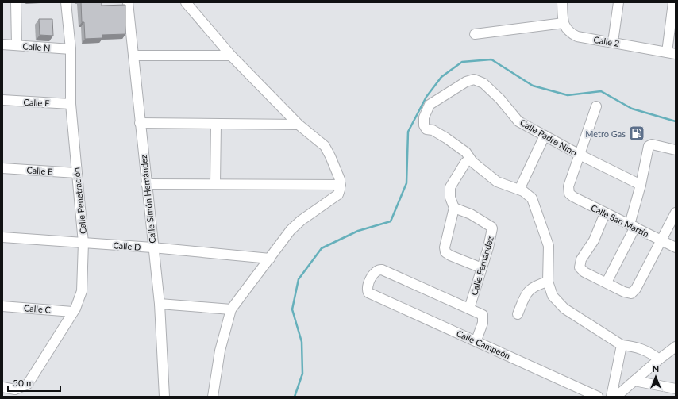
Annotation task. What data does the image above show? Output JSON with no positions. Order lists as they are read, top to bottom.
{
  "streets": {
    "street": [
      "Calle 2",
      "Calle N",
      "Calle F",
      "Calle Padre Nino",
      "Calle E",
      "Calle Simón Hernández",
      "Calle Penetración",
      "Calle San Martín",
      "Calle D",
      "Calle Fernández",
      "Calle C",
      "Calle Campeón"
    ]
  },
  "crossings": [
    ["Calle N", "Calle Penetración"],
    ["Calle F", "Calle Penetración"],
    ["Calle Padre Nino", "Calle San Martín"],
    ["Calle E", "Calle Penetración"],
    ["Calle Simón Hernández", "Calle D"],
    ["Calle Penetración", "Calle D"],
    ["Calle Penetración", "Calle C"],
    ["Calle Fernández", "Calle Campeón"]
  ],
  "places": {
    "fuel station": ["Metro Gas"]
  },
  "scale_bar": "50 m",
  "north": "top"
}
